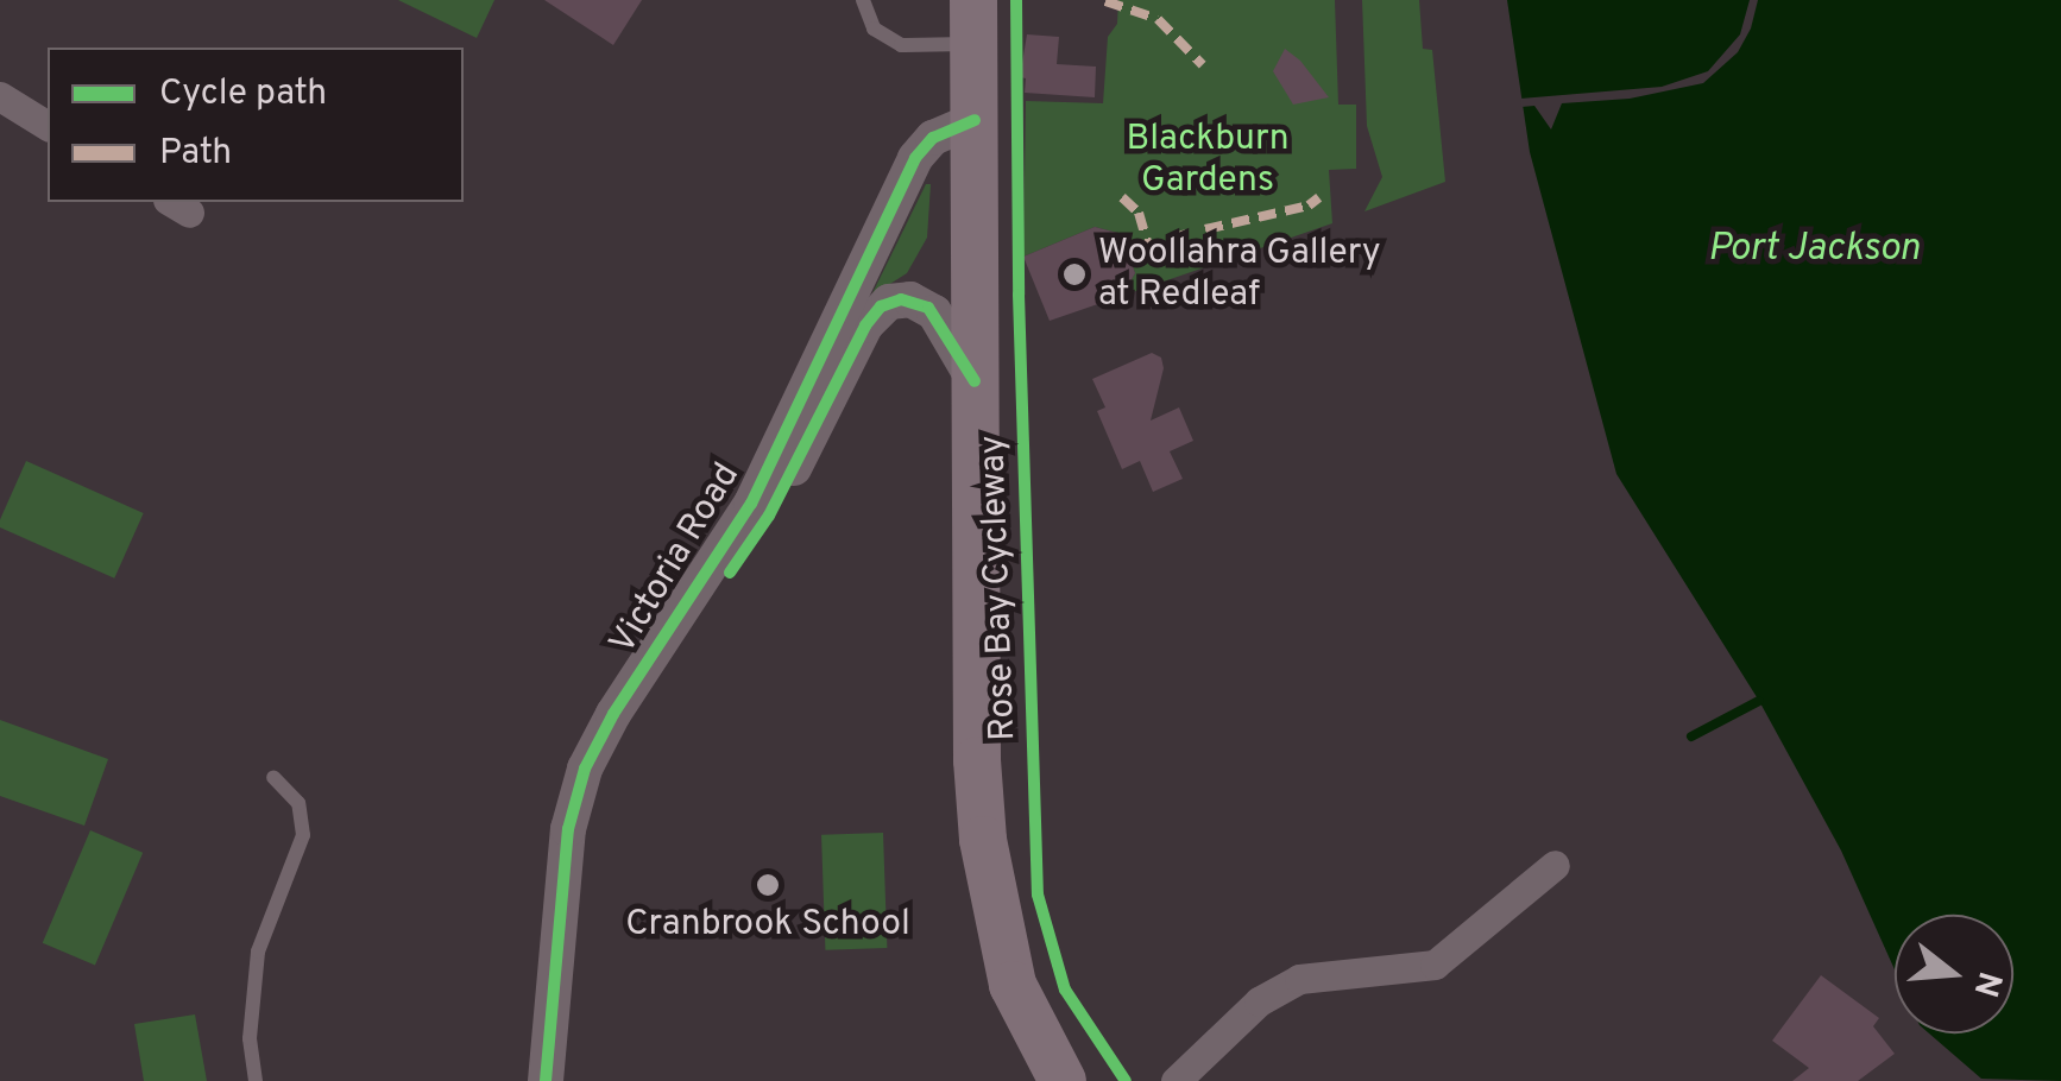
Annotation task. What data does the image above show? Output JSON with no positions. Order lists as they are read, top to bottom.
{
  "streets": {
    "street": ["Victoria Road"],
    "cycle path": ["Rose Bay Cycleway"]
  },
  "water": ["Port Jackson"],
  "parks": ["Blackburn Gardens"],
  "places": ["Woollahra Gallery at Redleaf", "Cranbrook School"],
  "legend": ["Cycle path", "Path"],
  "north": "right"
}
